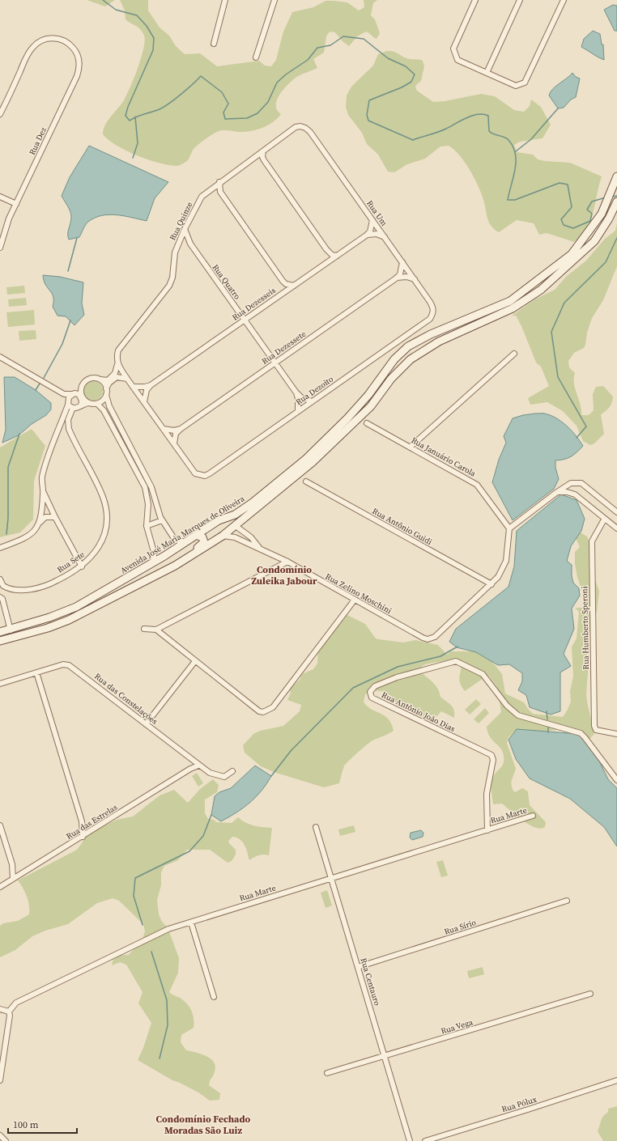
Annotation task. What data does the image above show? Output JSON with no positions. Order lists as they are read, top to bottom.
{
  "streets": {
    "main road": ["Avenida José Maria Marques de Oliveira"],
    "street": [
      "Rua Dez",
      "Rua Um",
      "Rua Quinze",
      "Rua Quatro",
      "Rua Dezesseis",
      "Rua Dezessete",
      "Rua Dezoito",
      "Rua Januário Carola",
      "Rua Antônio Guidi",
      "Rua Sete",
      "Rua Zelino Moschini",
      "Rua Humberto Speroni",
      "Rua das Constelações",
      "Rua Antônio João Dias",
      "Rua Marte",
      "Rua das Estrelas",
      "Rua Sírio",
      "Rua Centauro",
      "Rua Vega",
      "Rua Pólux"
    ]
  },
  "crossings": [
    ["Rua Um", "Rua Quinze"],
    ["Rua Um", "Rua Dezesseis"],
    ["Rua Um", "Rua Dezoito"],
    ["Rua Quinze", "Rua Quatro"],
    ["Rua Quatro", "Rua Dezesseis"],
    ["Rua Quatro", "Rua Dezessete"],
    ["Rua Quatro", "Rua Dezoito"],
    ["Rua Antônio Guidi", "Rua Zelino Moschini"],
    ["Avenida José Maria Marques de Oliveira", "Rua Zelino Moschini"],
    ["Rua das Constelações", "Rua das Estrelas"],
    ["Rua Antônio João Dias", "Rua Marte"],
    ["Rua Marte", "Rua Centauro"],
    ["Rua Sírio", "Rua Centauro"],
    ["Rua Centauro", "Rua Vega"]
  ],
  "districts": ["Condomínio Zuleika Jabour", "Condomínio Fechado Moradas São Luiz"],
  "scale_bar": "100 m"
}
